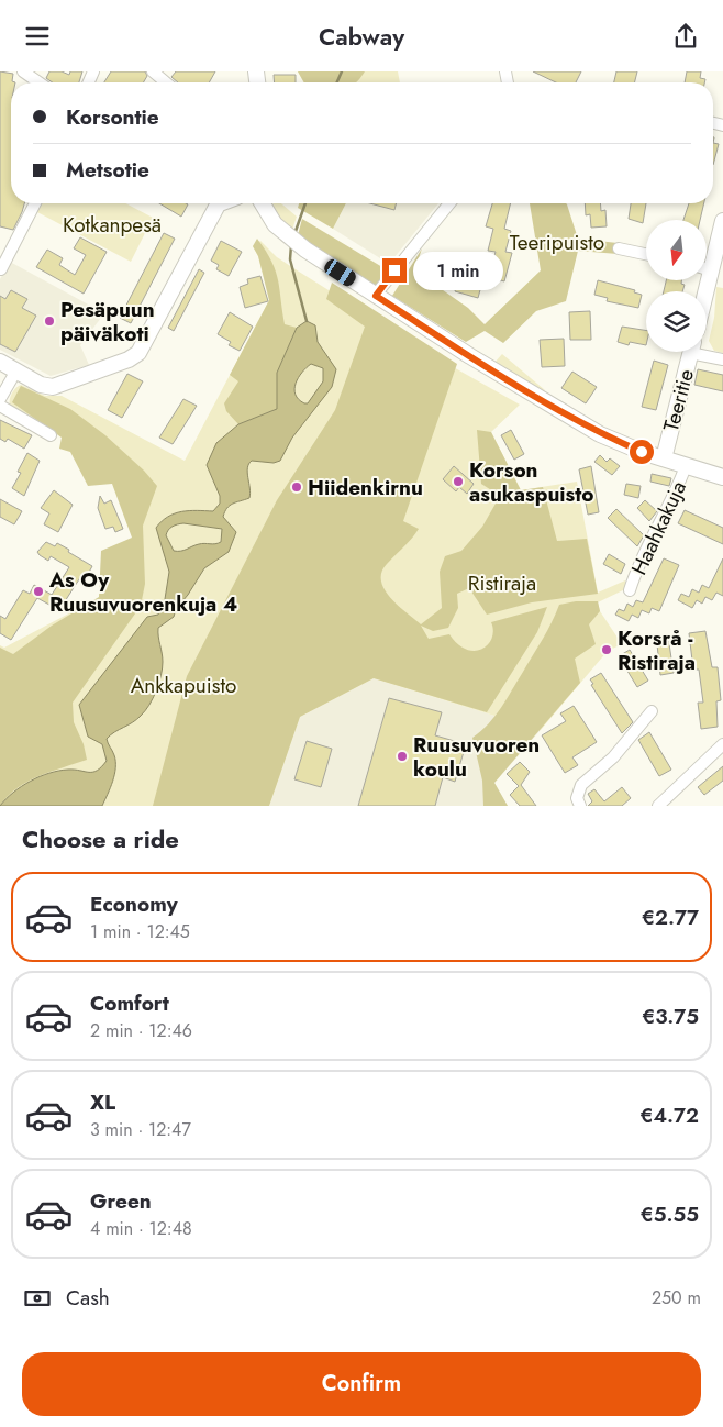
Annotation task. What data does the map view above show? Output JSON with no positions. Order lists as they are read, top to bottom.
{
  "streets": {
    "main road": ["Teeritie"],
    "street": ["Haahkakuja"]
  },
  "parks": [
    "Kotkanpesä",
    "Teeripuisto",
    "Ristiraja",
    "Ankkapuisto"
  ],
  "places": [
    "Pesäpuun päiväkoti",
    "Korson asukaspuisto",
    "Hiidenkirnu",
    "As Oy Ruusuvuorenkuja 4",
    "Korsrå - Ristiraja",
    "Ruusuvuoren koulu"
  ],
  "north": "bottom",
  "page": {
    "header": "Cabway",
    "banner": ["Korsontie", "Metsotie"],
    "bubble": "1 min",
    "heading": "Choose a ride",
    "list": [
      {
        "name": "Economy",
        "note": "1 min · 12:45",
        "value": "€2.77"
      },
      {
        "name": "Comfort",
        "note": "2 min · 12:46",
        "value": "€3.75"
      },
      {
        "name": "XL",
        "note": "3 min · 12:47",
        "value": "€4.72"
      },
      {
        "name": "Green",
        "note": "4 min · 12:48",
        "value": "€5.55"
      }
    ],
    "pay": ["Cash", "250 m"],
    "buttons": "Confirm"
  }
}
